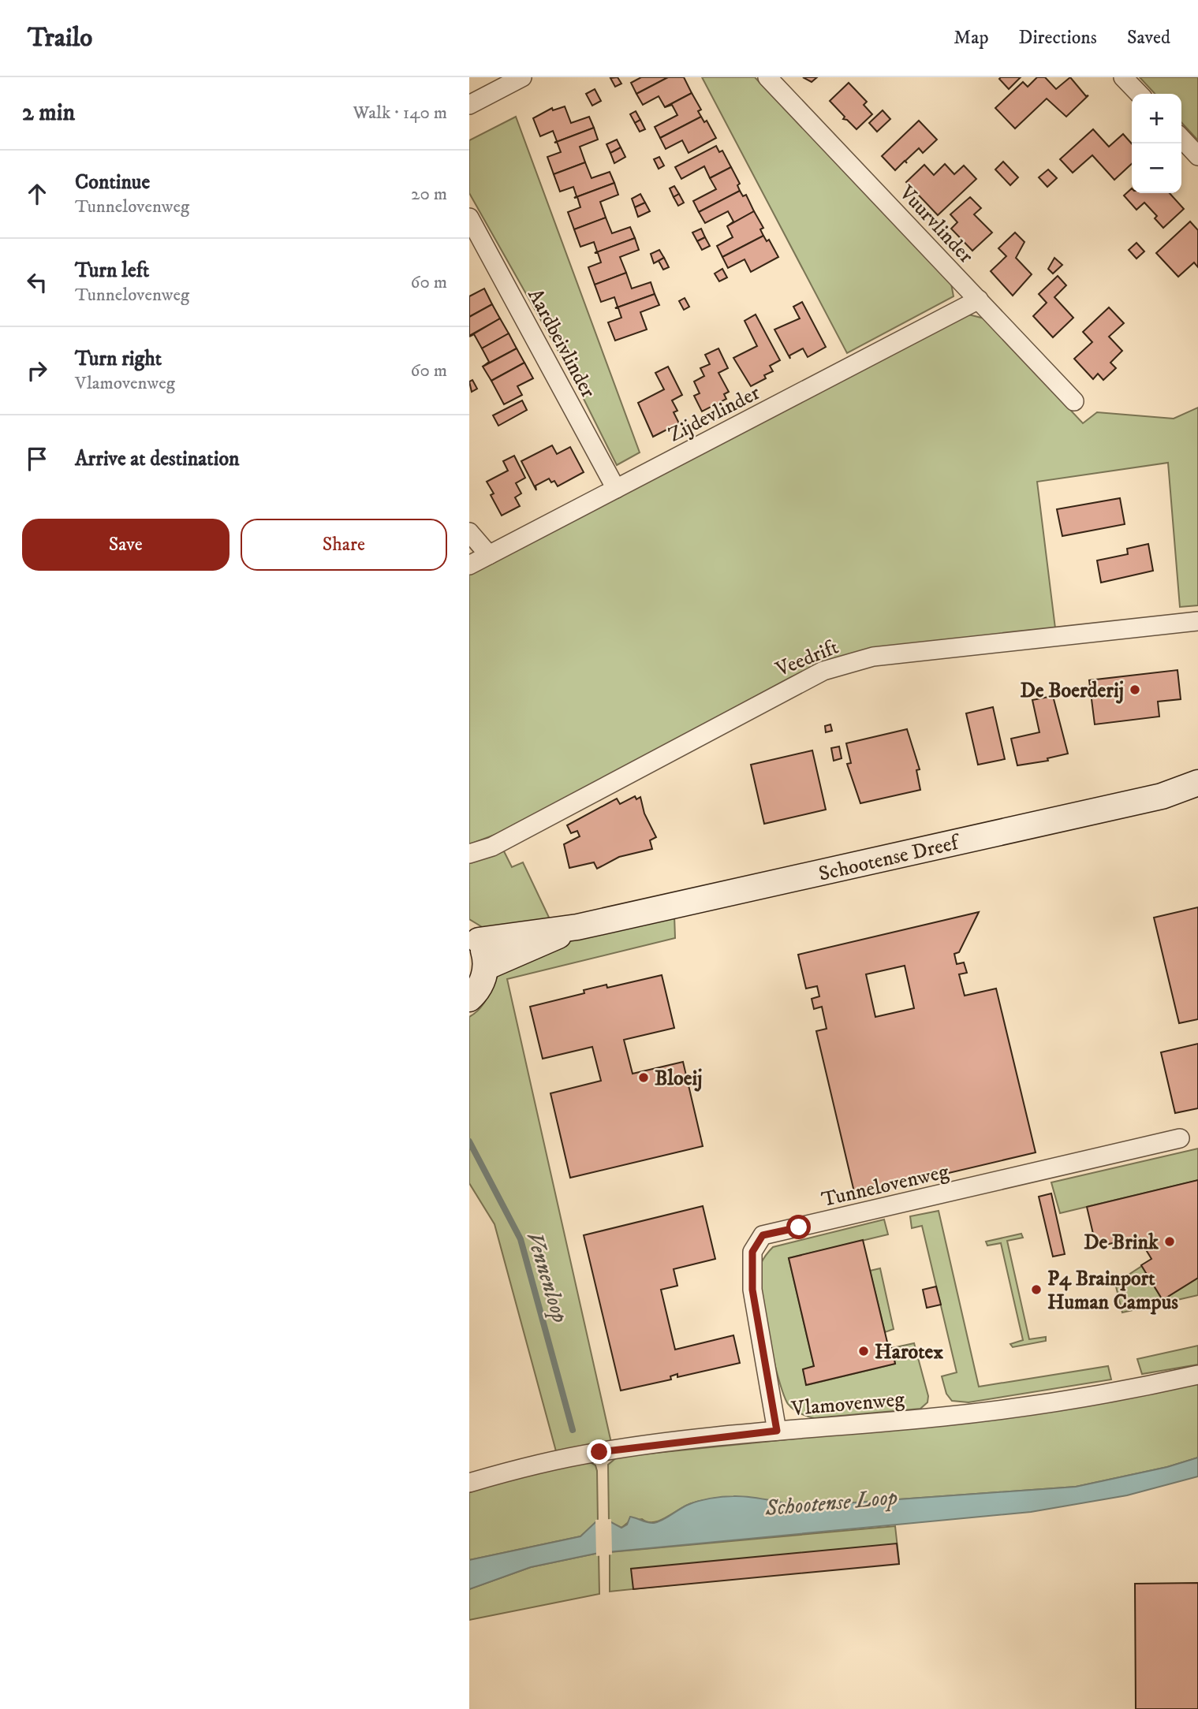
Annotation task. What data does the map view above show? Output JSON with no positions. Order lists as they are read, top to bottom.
{
  "streets": {
    "street": [
      "Vuurvlinder",
      "Aardbeivlinder",
      "Zijdevlinder",
      "Veedrift",
      "Schootense Dreef",
      "Tunnelovenweg",
      "Vlamovenweg"
    ]
  },
  "crossings": [
    ["Vuurvlinder", "Zijdevlinder"],
    ["Aardbeivlinder", "Zijdevlinder"],
    ["Tunnelovenweg", "Vlamovenweg"]
  ],
  "water": ["Vennenloop", "Schootense Loop"],
  "places": [
    "De Boerderij",
    "Bloeij",
    "De Brink",
    "P4 Brainport Human Campus",
    "Harotex"
  ],
  "page": {
    "header": "Trailo",
    "nav": ["Map", "Directions", "Saved"],
    "heading": ["2 min", "Walk · 140 m"],
    "map_buttons": ["+", "−"],
    "list": [
      ["Continue", "Tunnelovenweg", "20 m"],
      ["Turn left", "Tunnelovenweg", "60 m"],
      ["Turn right", "Vlamovenweg", "60 m"],
      "Arrive at destination"
    ],
    "buttons": ["Save", "Share"]
  }
}
